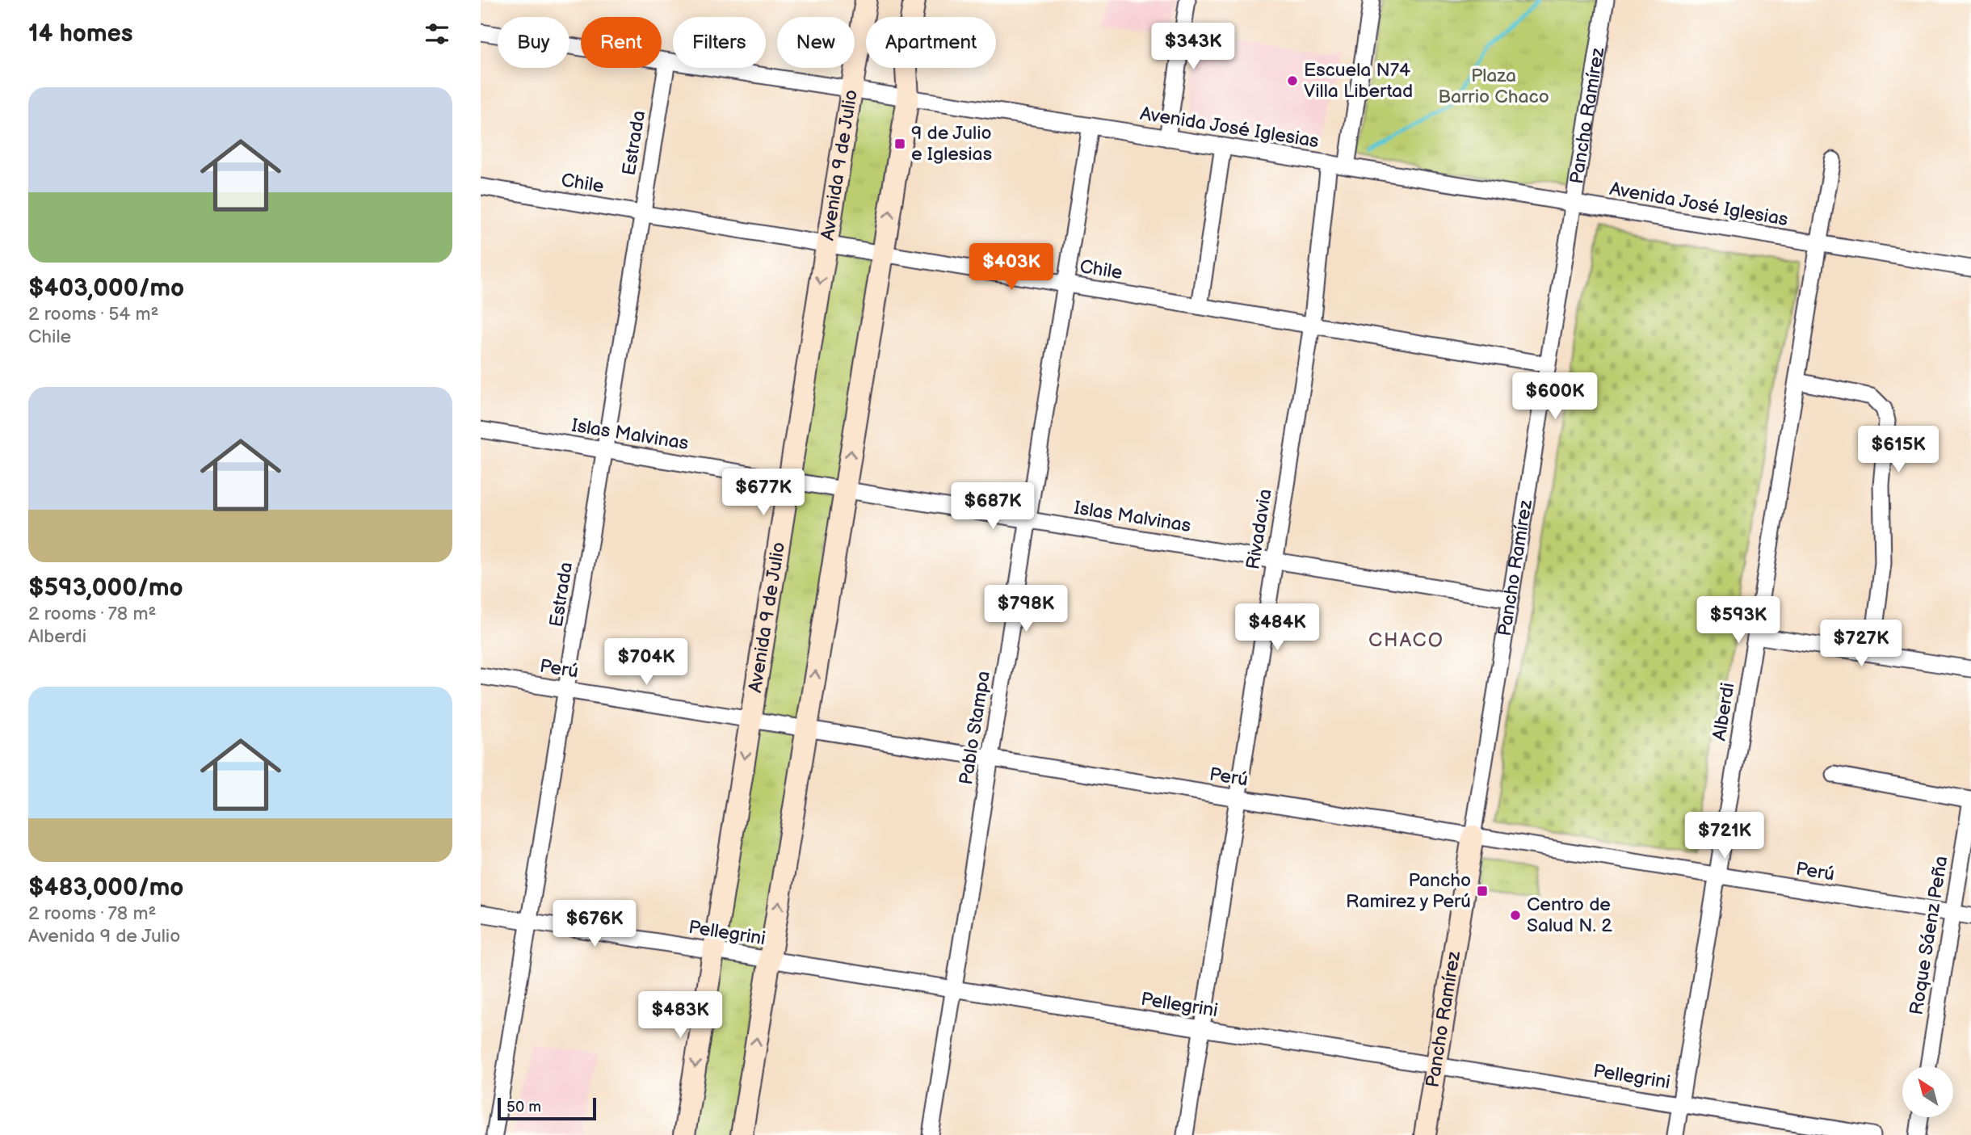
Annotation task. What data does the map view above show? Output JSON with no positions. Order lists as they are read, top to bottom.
{
  "streets": {
    "main road": ["Pancho Ramírez", "Avenida 9 de Julio"],
    "street": [
      "Avenida José Iglesias",
      "Estrada",
      "Chile",
      "Islas Malvinas",
      "Rivadavia",
      "Perú",
      "Alberdi",
      "Pablo Stampa",
      "Pellegrini",
      "Roque Sáenz Peña"
    ]
  },
  "crossings": [
    ["Pancho Ramírez", "Avenida José Iglesias"],
    ["Pancho Ramírez", "Chile"],
    ["Pancho Ramírez", "Islas Malvinas"],
    ["Pancho Ramírez", "Perú"],
    ["Pancho Ramírez", "Pellegrini"],
    ["Avenida José Iglesias", "Estrada"],
    ["Avenida José Iglesias", "Avenida 9 de Julio"],
    ["Avenida José Iglesias", "Rivadavia"],
    ["Avenida José Iglesias", "Alberdi"],
    ["Avenida José Iglesias", "Pablo Stampa"],
    ["Estrada", "Chile"],
    ["Estrada", "Islas Malvinas"],
    ["Estrada", "Perú"],
    ["Estrada", "Pellegrini"],
    ["Avenida 9 de Julio", "Chile"],
    ["Avenida 9 de Julio", "Islas Malvinas"],
    ["Avenida 9 de Julio", "Perú"],
    ["Avenida 9 de Julio", "Pellegrini"],
    ["Chile", "Rivadavia"],
    ["Chile", "Pablo Stampa"],
    ["Islas Malvinas", "Rivadavia"],
    ["Islas Malvinas", "Pablo Stampa"],
    ["Rivadavia", "Perú"],
    ["Rivadavia", "Pellegrini"],
    ["Perú", "Alberdi"],
    ["Perú", "Pablo Stampa"],
    ["Perú", "Roque Sáenz Peña"],
    ["Alberdi", "Pellegrini"],
    ["Pablo Stampa", "Pellegrini"]
  ],
  "districts": ["CHACO"],
  "parks": ["Plaza Barrio Chaco"],
  "places": {
    "other": ["Escuela N74 Villa Libertad", "Centro de Salud N. 2"],
    "transit": ["9 de Julio e Iglesias", "Pancho Ramirez y Perú"]
  },
  "scale_bar": "50 m",
  "north": "top left",
  "page": {
    "heading": "14 homes",
    "chip": [
      "Buy",
      "Rent",
      "Filters",
      "New",
      "Apartment"
    ],
    "price": [
      "$343K",
      "$403K",
      "$600K",
      "$615K",
      "$677K",
      "$687K",
      "$798K",
      "$593K",
      "$484K",
      "$727K",
      "$704K",
      "$721K",
      "$676K",
      "$483K"
    ],
    "list": [
      {
        "name": "$403,000/mo",
        "note": "2 rooms · 54 m² · Chile"
      },
      {
        "name": "$593,000/mo",
        "note": "2 rooms · 78 m² · Alberdi"
      },
      {
        "name": "$483,000/mo",
        "note": "2 rooms · 78 m² · Avenida 9 de Julio"
      }
    ],
    "scale": "50 m"
  }
}
